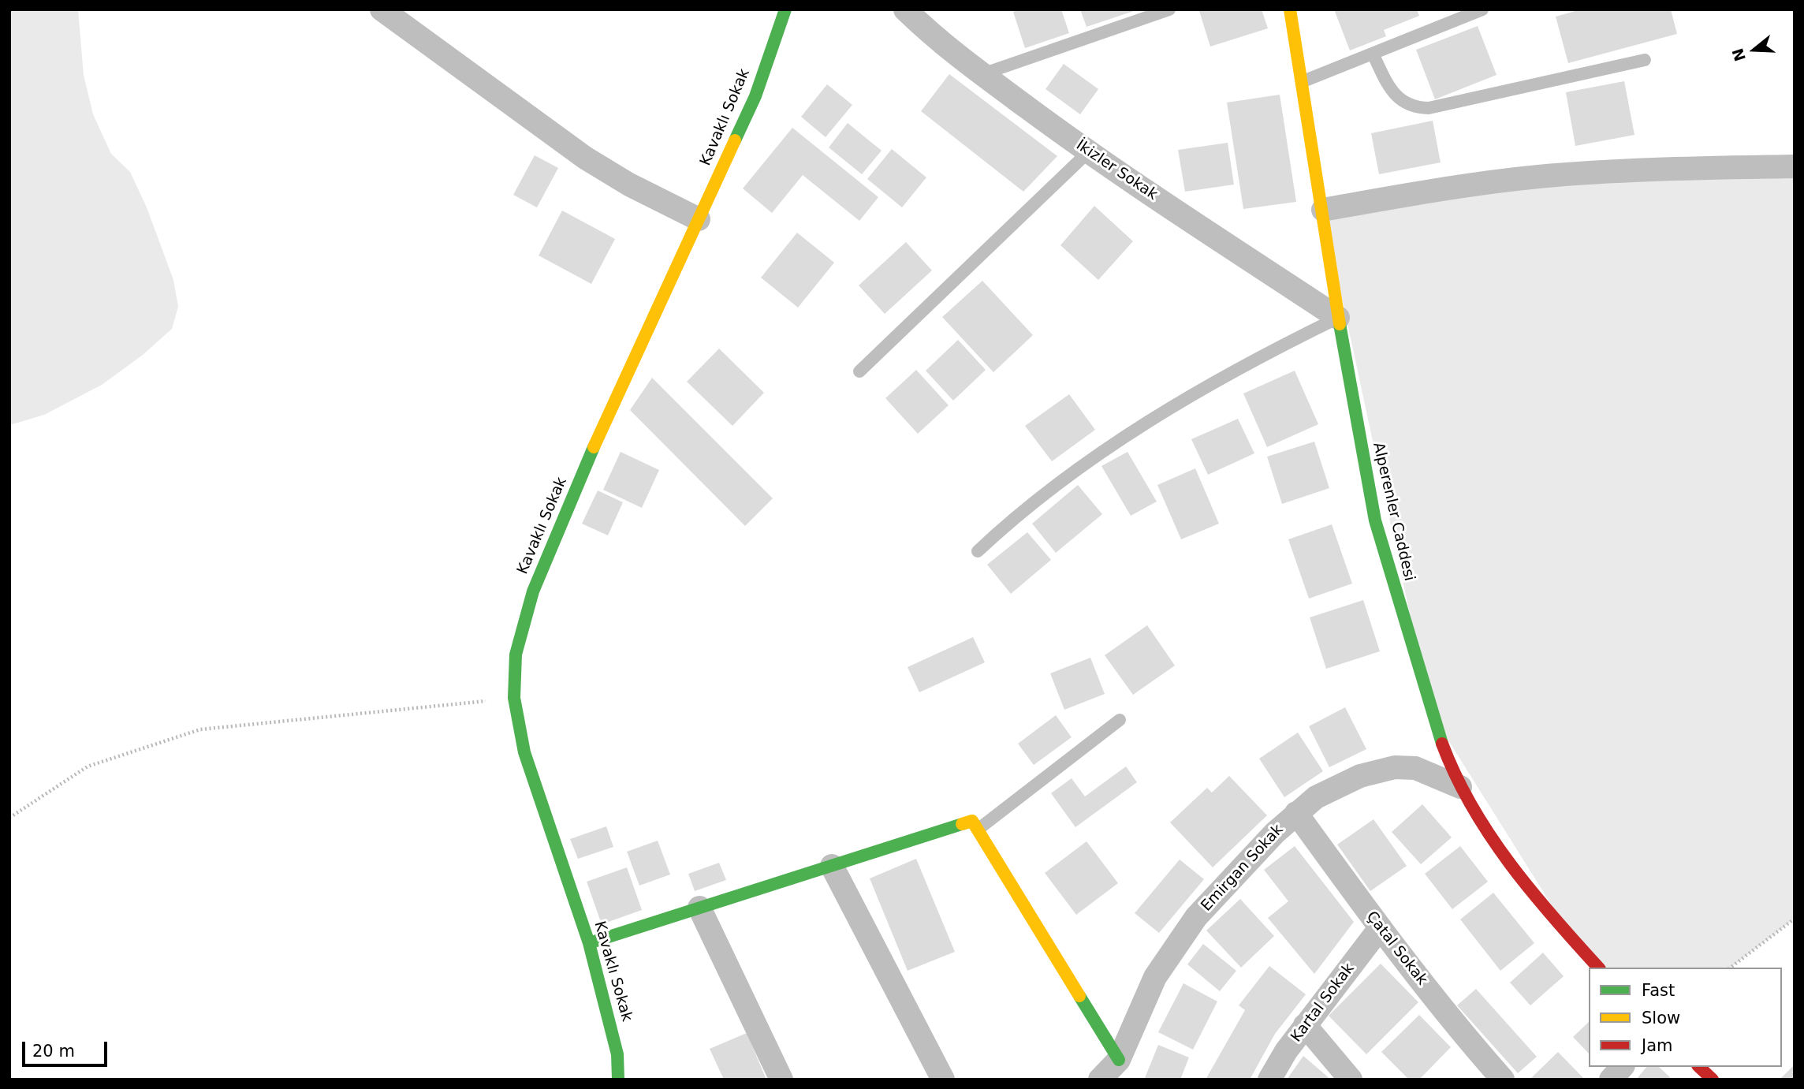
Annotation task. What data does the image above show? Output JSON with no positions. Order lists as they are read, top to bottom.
{
  "streets": {
    "street": [
      "Kavaklı Sokak",
      "İkizler Sokak",
      "Alperenler Caddesi",
      "Emirgan Sokak",
      "Çatal Sokak",
      "Kartal Sokak"
    ]
  },
  "crossings": [
    ["İkizler Sokak", "Alperenler Caddesi"],
    ["Alperenler Caddesi", "Emirgan Sokak"],
    ["Emirgan Sokak", "Çatal Sokak"],
    ["Çatal Sokak", "Kartal Sokak"]
  ],
  "legend": ["Fast", "Slow", "Jam"],
  "scale_bar": "20 m",
  "north": "left"
}
